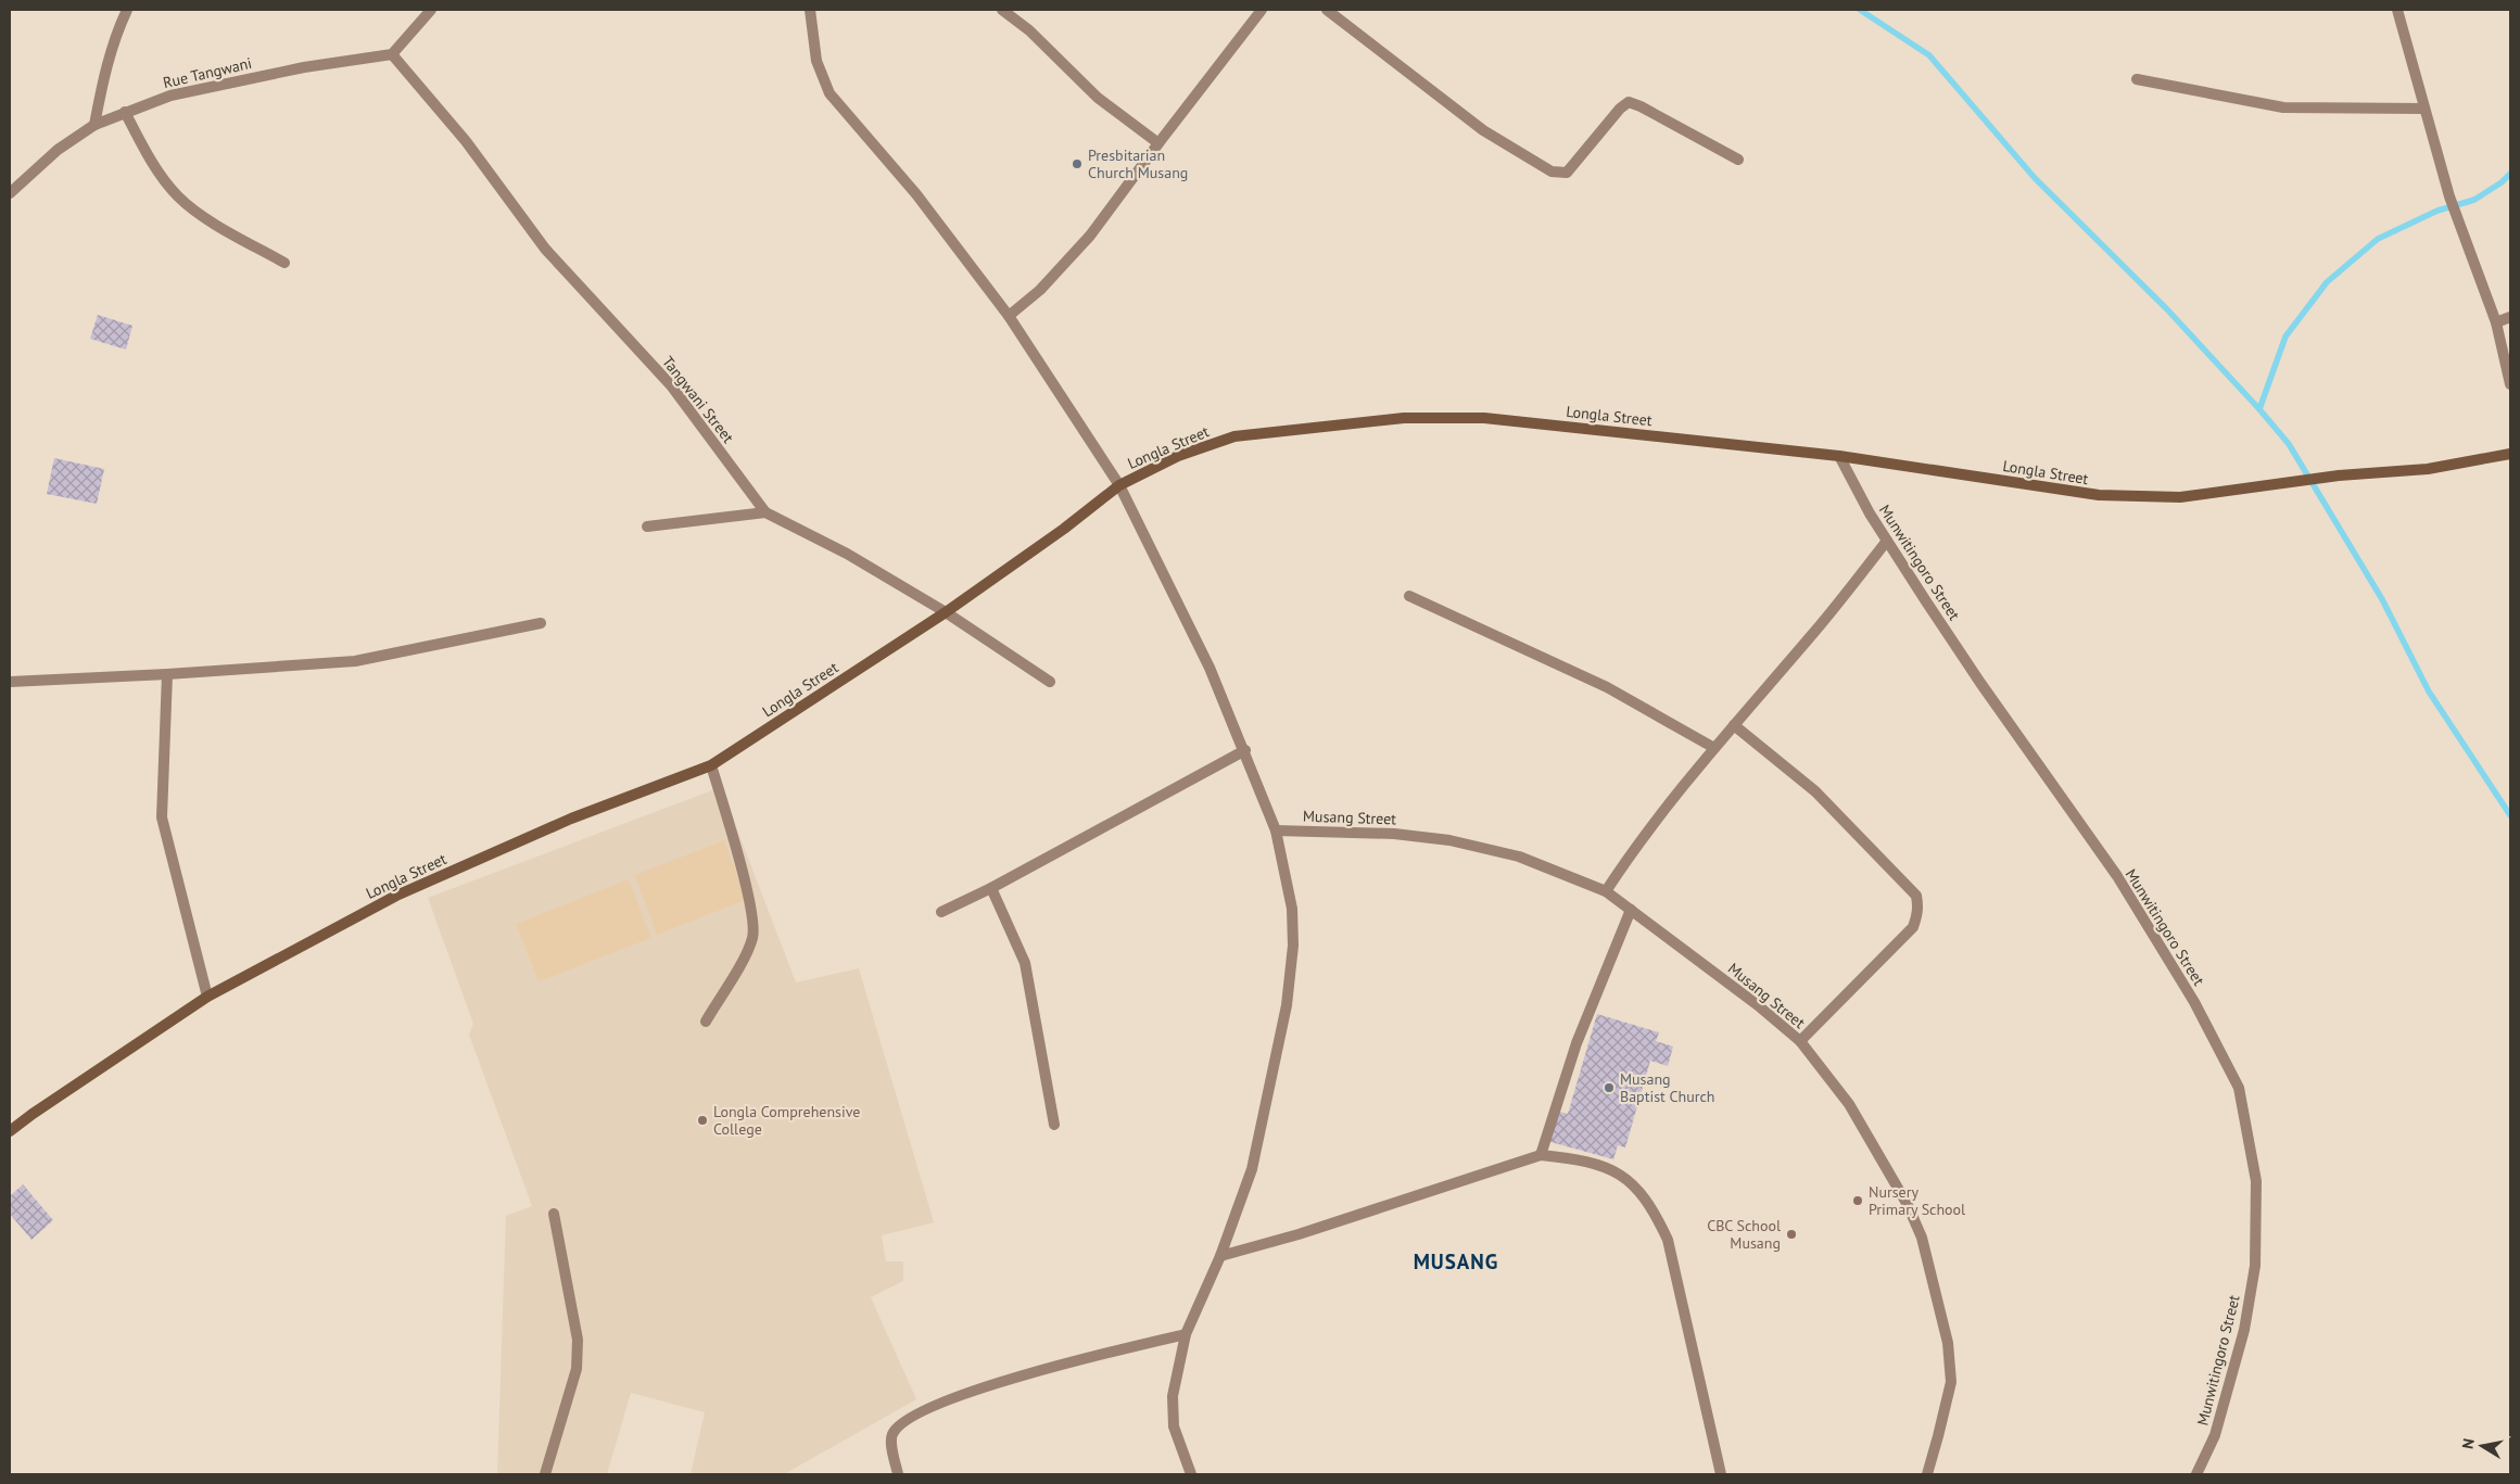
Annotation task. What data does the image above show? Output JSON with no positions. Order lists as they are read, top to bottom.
{
  "streets": {
    "main road": ["Longla Street"],
    "street": [
      "Rue Tangwani",
      "Tangwani Street",
      "Munwitingoro Street",
      "Musang Street"
    ]
  },
  "crossings": [
    ["Rue Tangwani", "Tangwani Street"],
    ["Tangwani Street", "Longla Street"],
    ["Longla Street", "Munwitingoro Street"]
  ],
  "districts": ["MUSANG"],
  "places": [
    "Presbitarian Church Musang",
    "Musang Baptist Church",
    "Longla Comprehensive College",
    "Nursery Primary School",
    "CBC School Musang"
  ],
  "north": "left"
}
